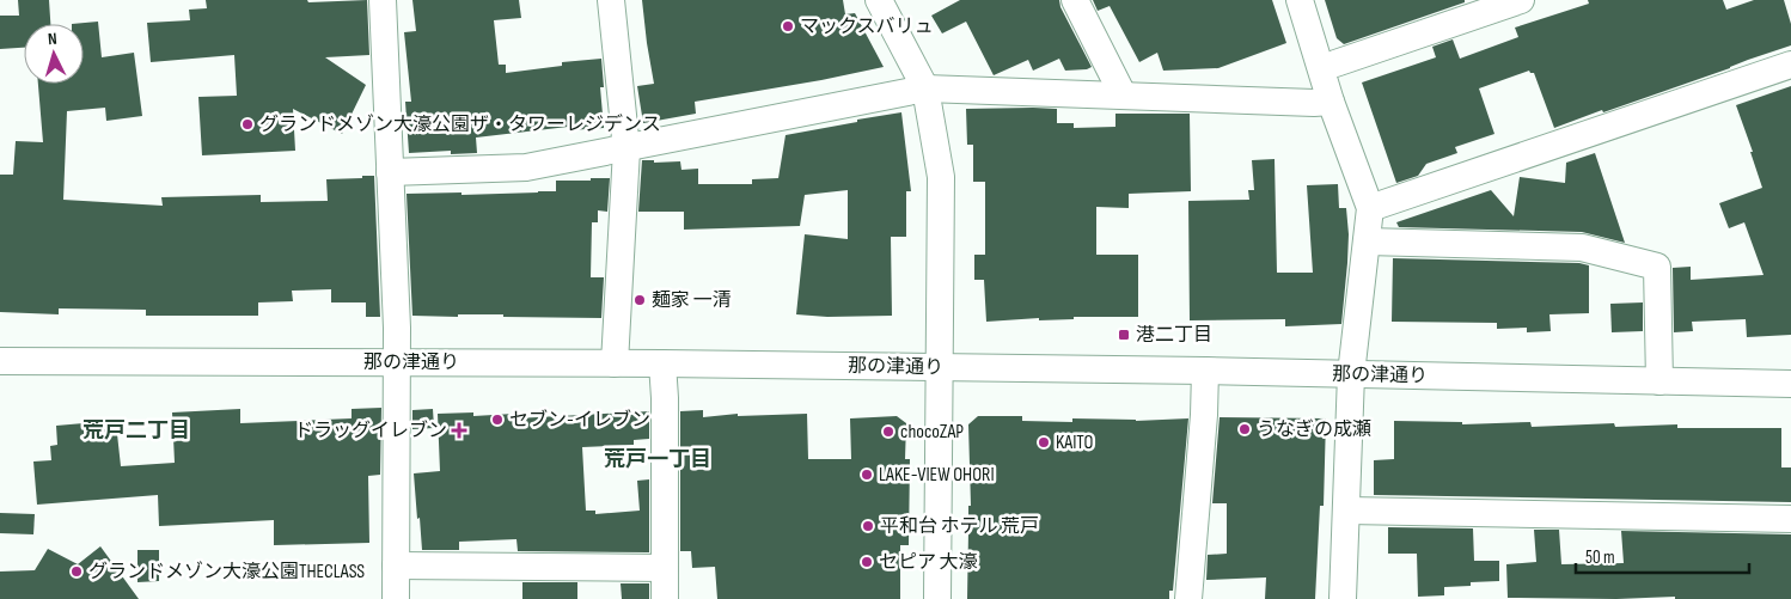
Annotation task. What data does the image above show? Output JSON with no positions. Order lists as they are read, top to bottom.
{
  "streets": {
    "street": ["那の津通り"]
  },
  "districts": ["荒戸二丁目", "荒戸一丁目"],
  "places": {
    "other": [
      "マックスバリュ",
      "グランドメゾン大濠公園ザ・タワーレジデンス",
      "麺家 一清",
      "セブン-イレブン",
      "うなぎの成瀬",
      "chocoZAP",
      "KAITO",
      "LAKE-VIEW OHORI",
      "平和台 ホテル 荒戸",
      "セピア 大濠",
      "グランドメゾン大濠公園THECLASS"
    ],
    "transit": ["港二丁目"],
    "health": ["ドラッグイレブン"]
  },
  "scale_bar": "50 m",
  "north": "top"
}
